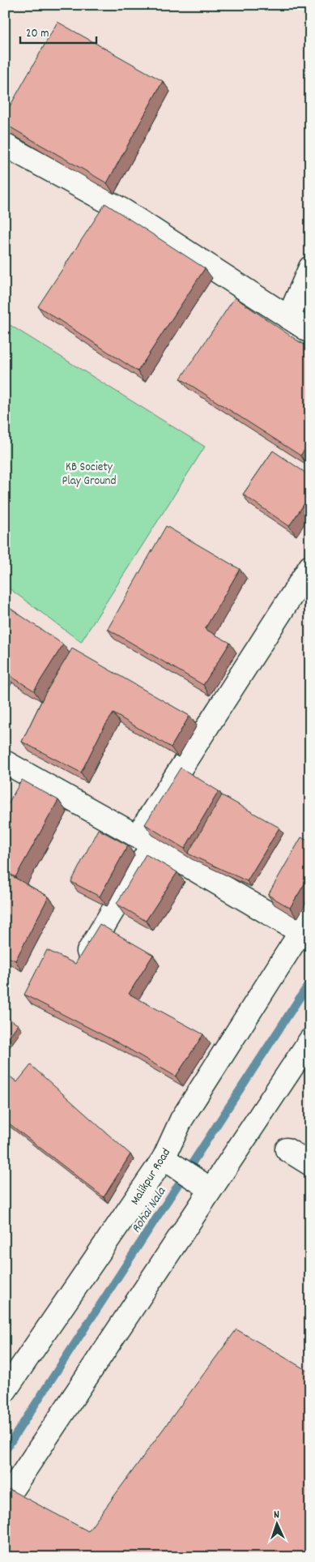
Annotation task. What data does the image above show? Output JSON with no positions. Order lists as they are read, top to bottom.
{
  "streets": {
    "street": ["Malikpur Road"]
  },
  "water": ["Rohai Nala"],
  "parks": ["KB Society Play Ground"],
  "scale_bar": "20 m",
  "north": "top"
}
